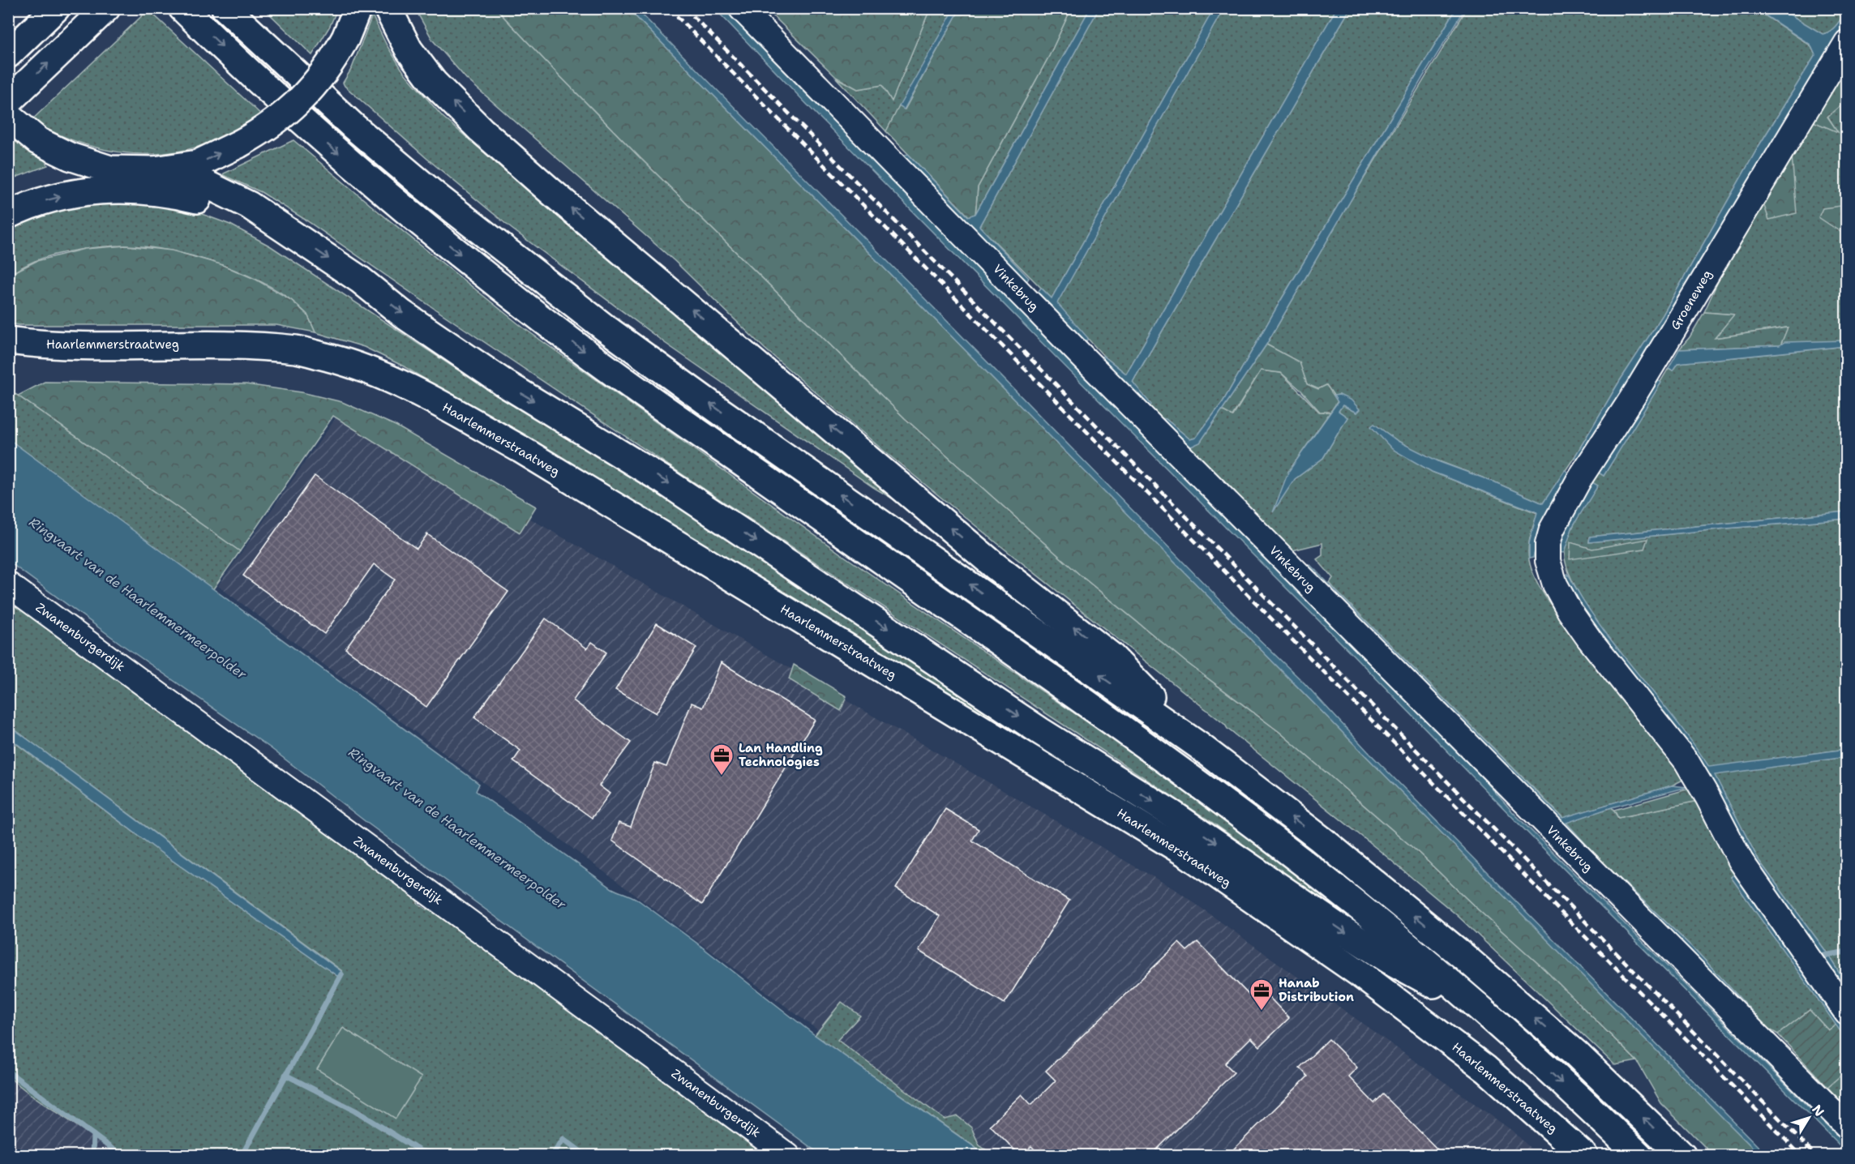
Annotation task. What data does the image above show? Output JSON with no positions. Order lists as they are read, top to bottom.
{
  "streets": {
    "main road": ["Haarlemmerstraatweg"],
    "street": ["Vinkebrug", "Groeneweg", "Zwanenburgerdijk"]
  },
  "water": ["Ringvaart van de Haarlemmermeerpolder"],
  "places": {
    "office": ["Lan Handling Technologies", "Hanab Distribution"]
  },
  "north": "top right"
}
